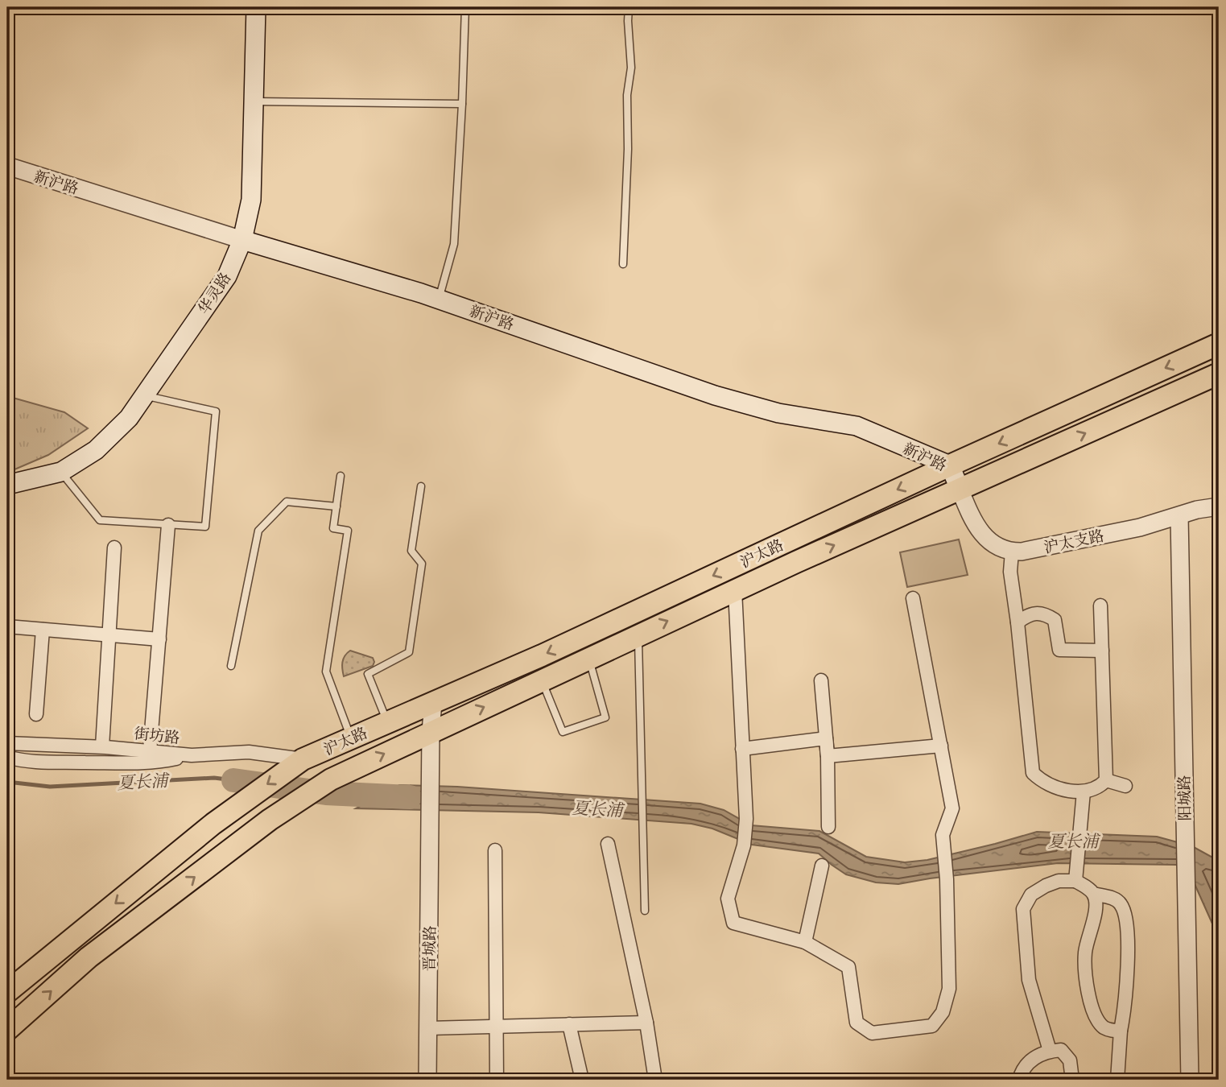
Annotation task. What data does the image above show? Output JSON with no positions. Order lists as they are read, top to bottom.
{
  "streets": {
    "main road": ["新沪路", "华灵路", "沪太路"],
    "street": [
      "沪太支路",
      "街坊路",
      "阳城路",
      "晋城路"
    ]
  },
  "crossings": [
    ["新沪路", "华灵路"],
    ["新沪路", "沪太路"],
    ["沪太支路", "阳城路"],
    ["沪太路", "街坊路"],
    ["沪太路", "晋城路"]
  ],
  "water": ["夏长浦"]
}
